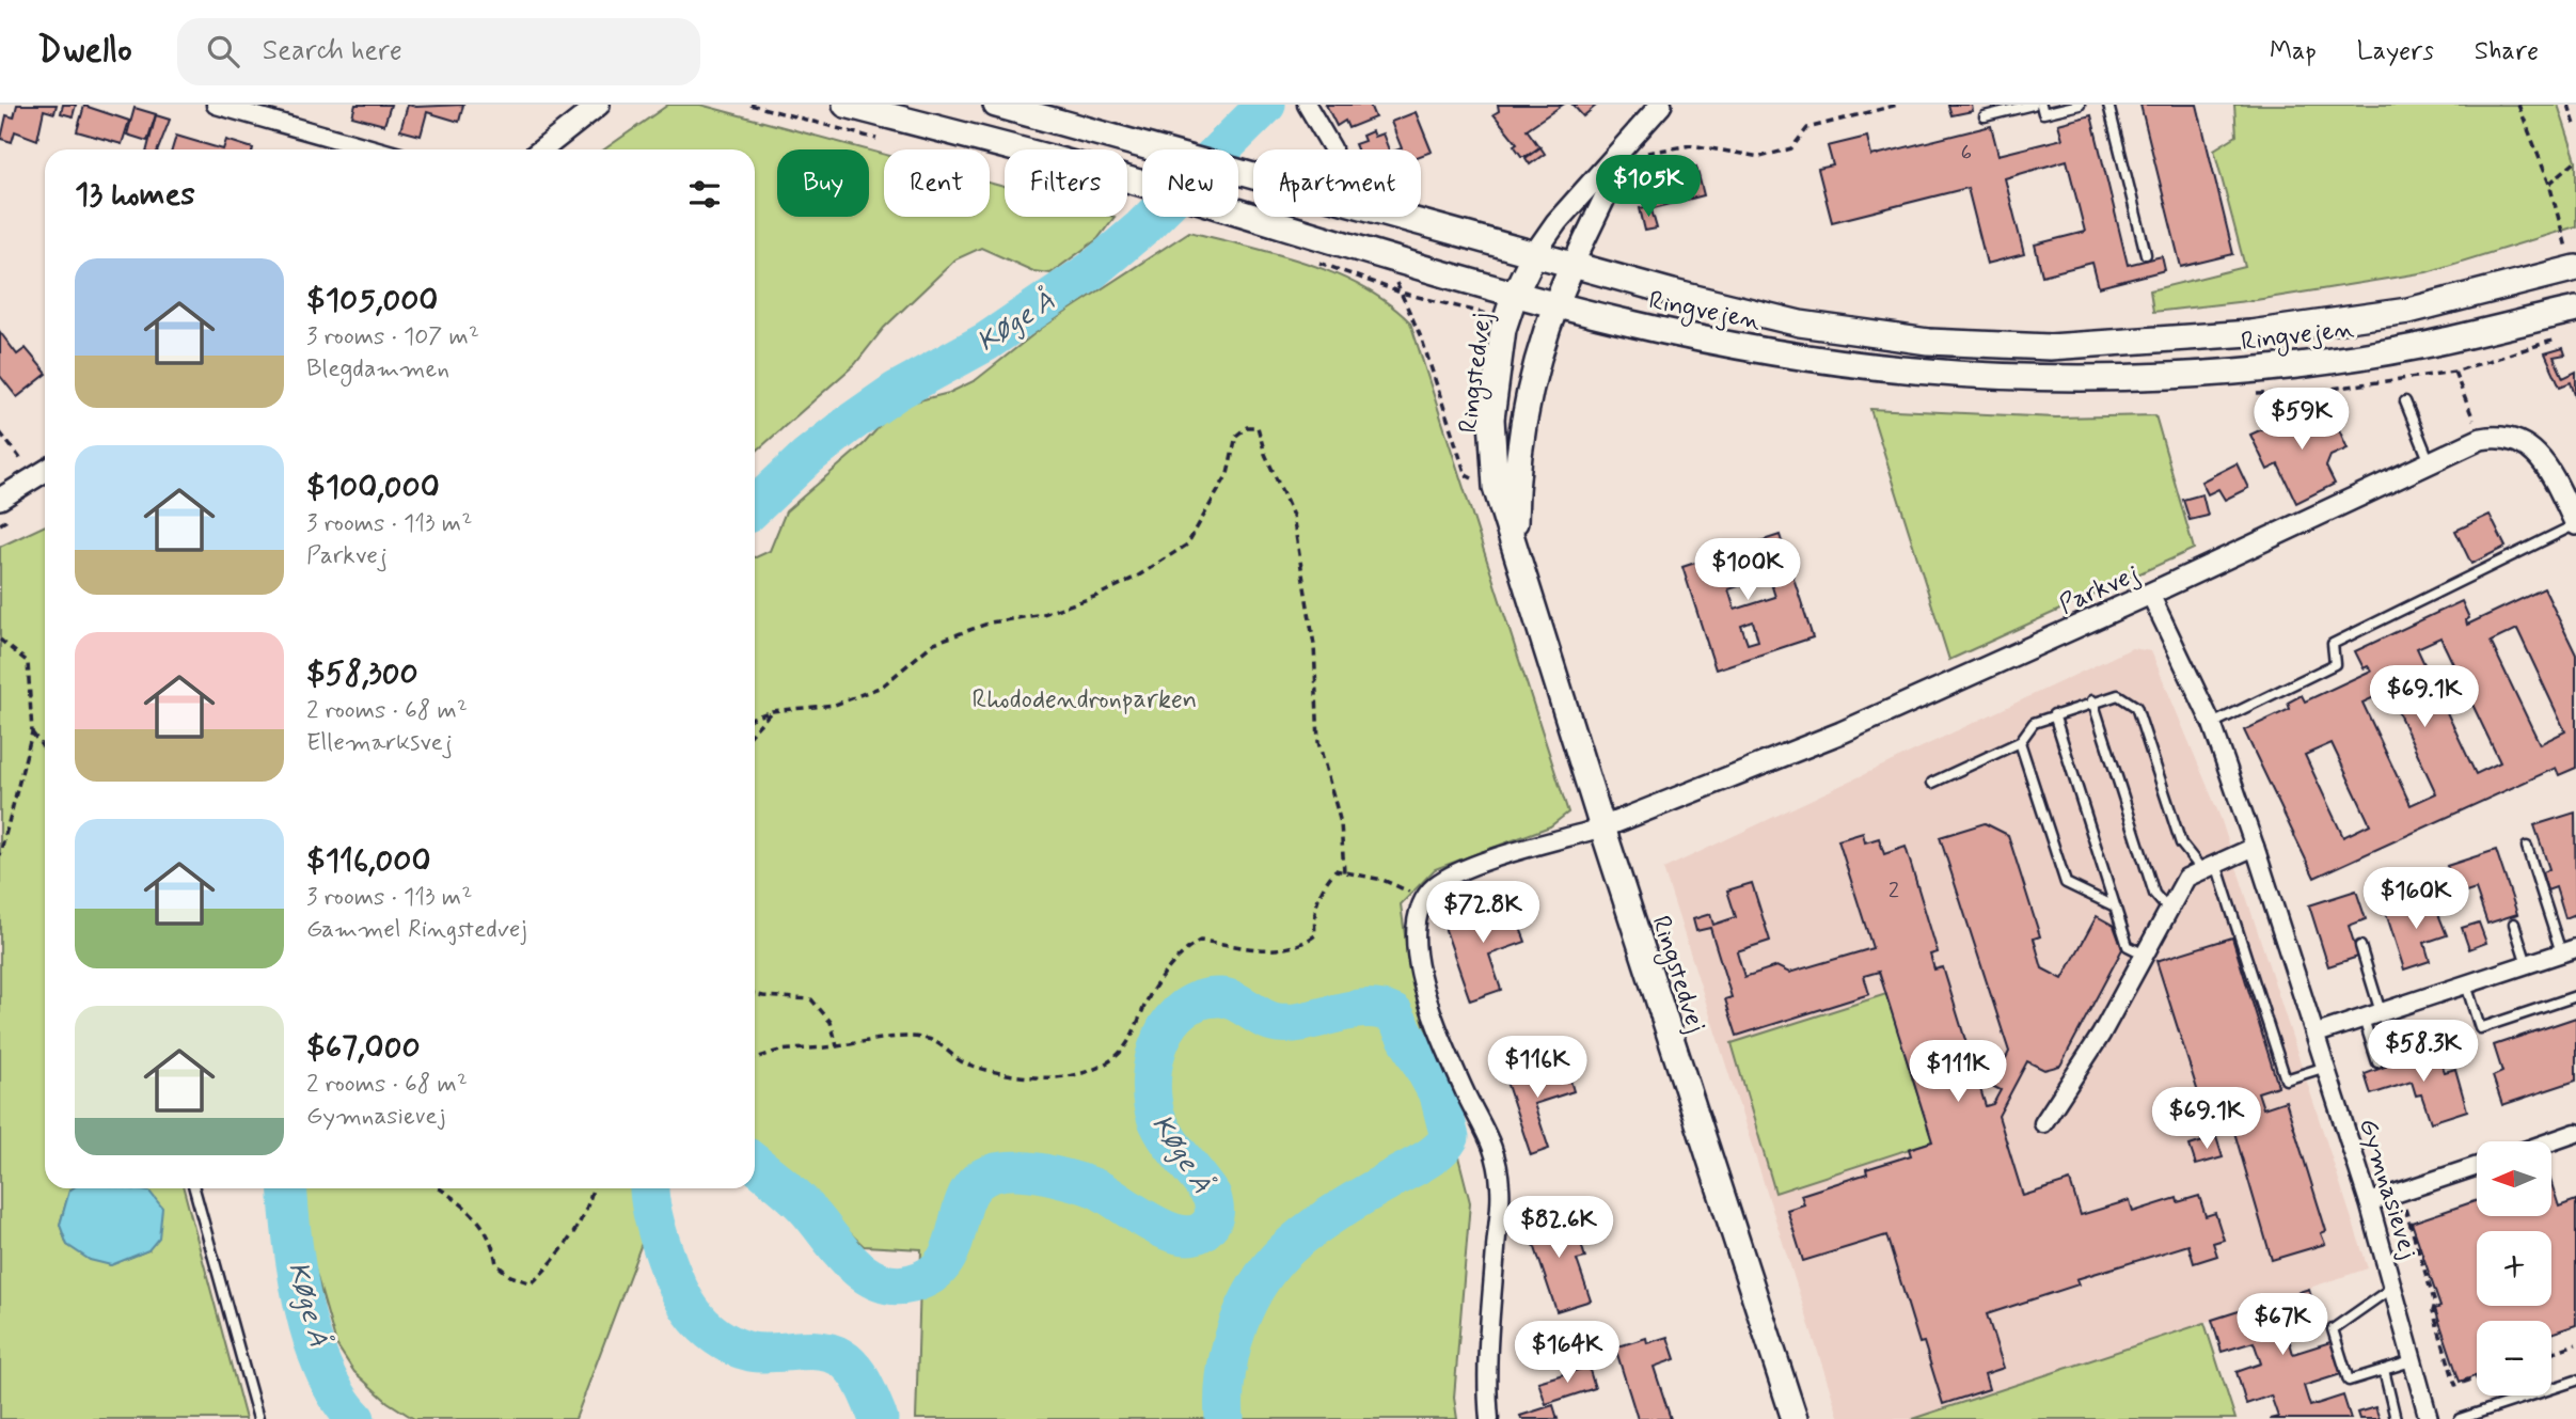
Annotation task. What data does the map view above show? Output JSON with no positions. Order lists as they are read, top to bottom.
{
  "streets": {
    "main road": ["Ringvejen", "Ringstedvej"],
    "street": ["Parkvej", "Gymnasievej"]
  },
  "crossings": [
    ["Ringvejen", "Ringstedvej"],
    ["Ringstedvej", "Parkvej"],
    ["Parkvej", "Gymnasievej"]
  ],
  "water": ["Køge Å"],
  "parks": ["Rhododendronparken"],
  "house_numbers": ["6", "2"],
  "north": "left",
  "page": {
    "header": "Dwello",
    "search": "Search here",
    "nav": ["Map", "Layers", "Share"],
    "chip": [
      "Buy",
      "Rent",
      "Filters",
      "New",
      "Apartment"
    ],
    "heading": "13 homes",
    "price": [
      "$105K",
      "$59K",
      "$100K",
      "$69.1K",
      "$160K",
      "$72.8K",
      "$58.3K",
      "$116K",
      "$111K",
      "$69.1K",
      "$82.6K",
      "$67K",
      "$164K"
    ],
    "list": [
      {
        "name": "$105,000",
        "note": "3 rooms · 107 m² · Blegdammen"
      },
      {
        "name": "$100,000",
        "note": "3 rooms · 113 m² · Parkvej"
      },
      {
        "name": "$58,300",
        "note": "2 rooms · 68 m² · Ellemarksvej"
      },
      {
        "name": "$116,000",
        "note": "3 rooms · 113 m² · Gammel Ringstedvej"
      },
      {
        "name": "$67,000",
        "note": "2 rooms · 68 m² · Gymnasievej"
      }
    ],
    "map_buttons": ["+", "−"]
  }
}
